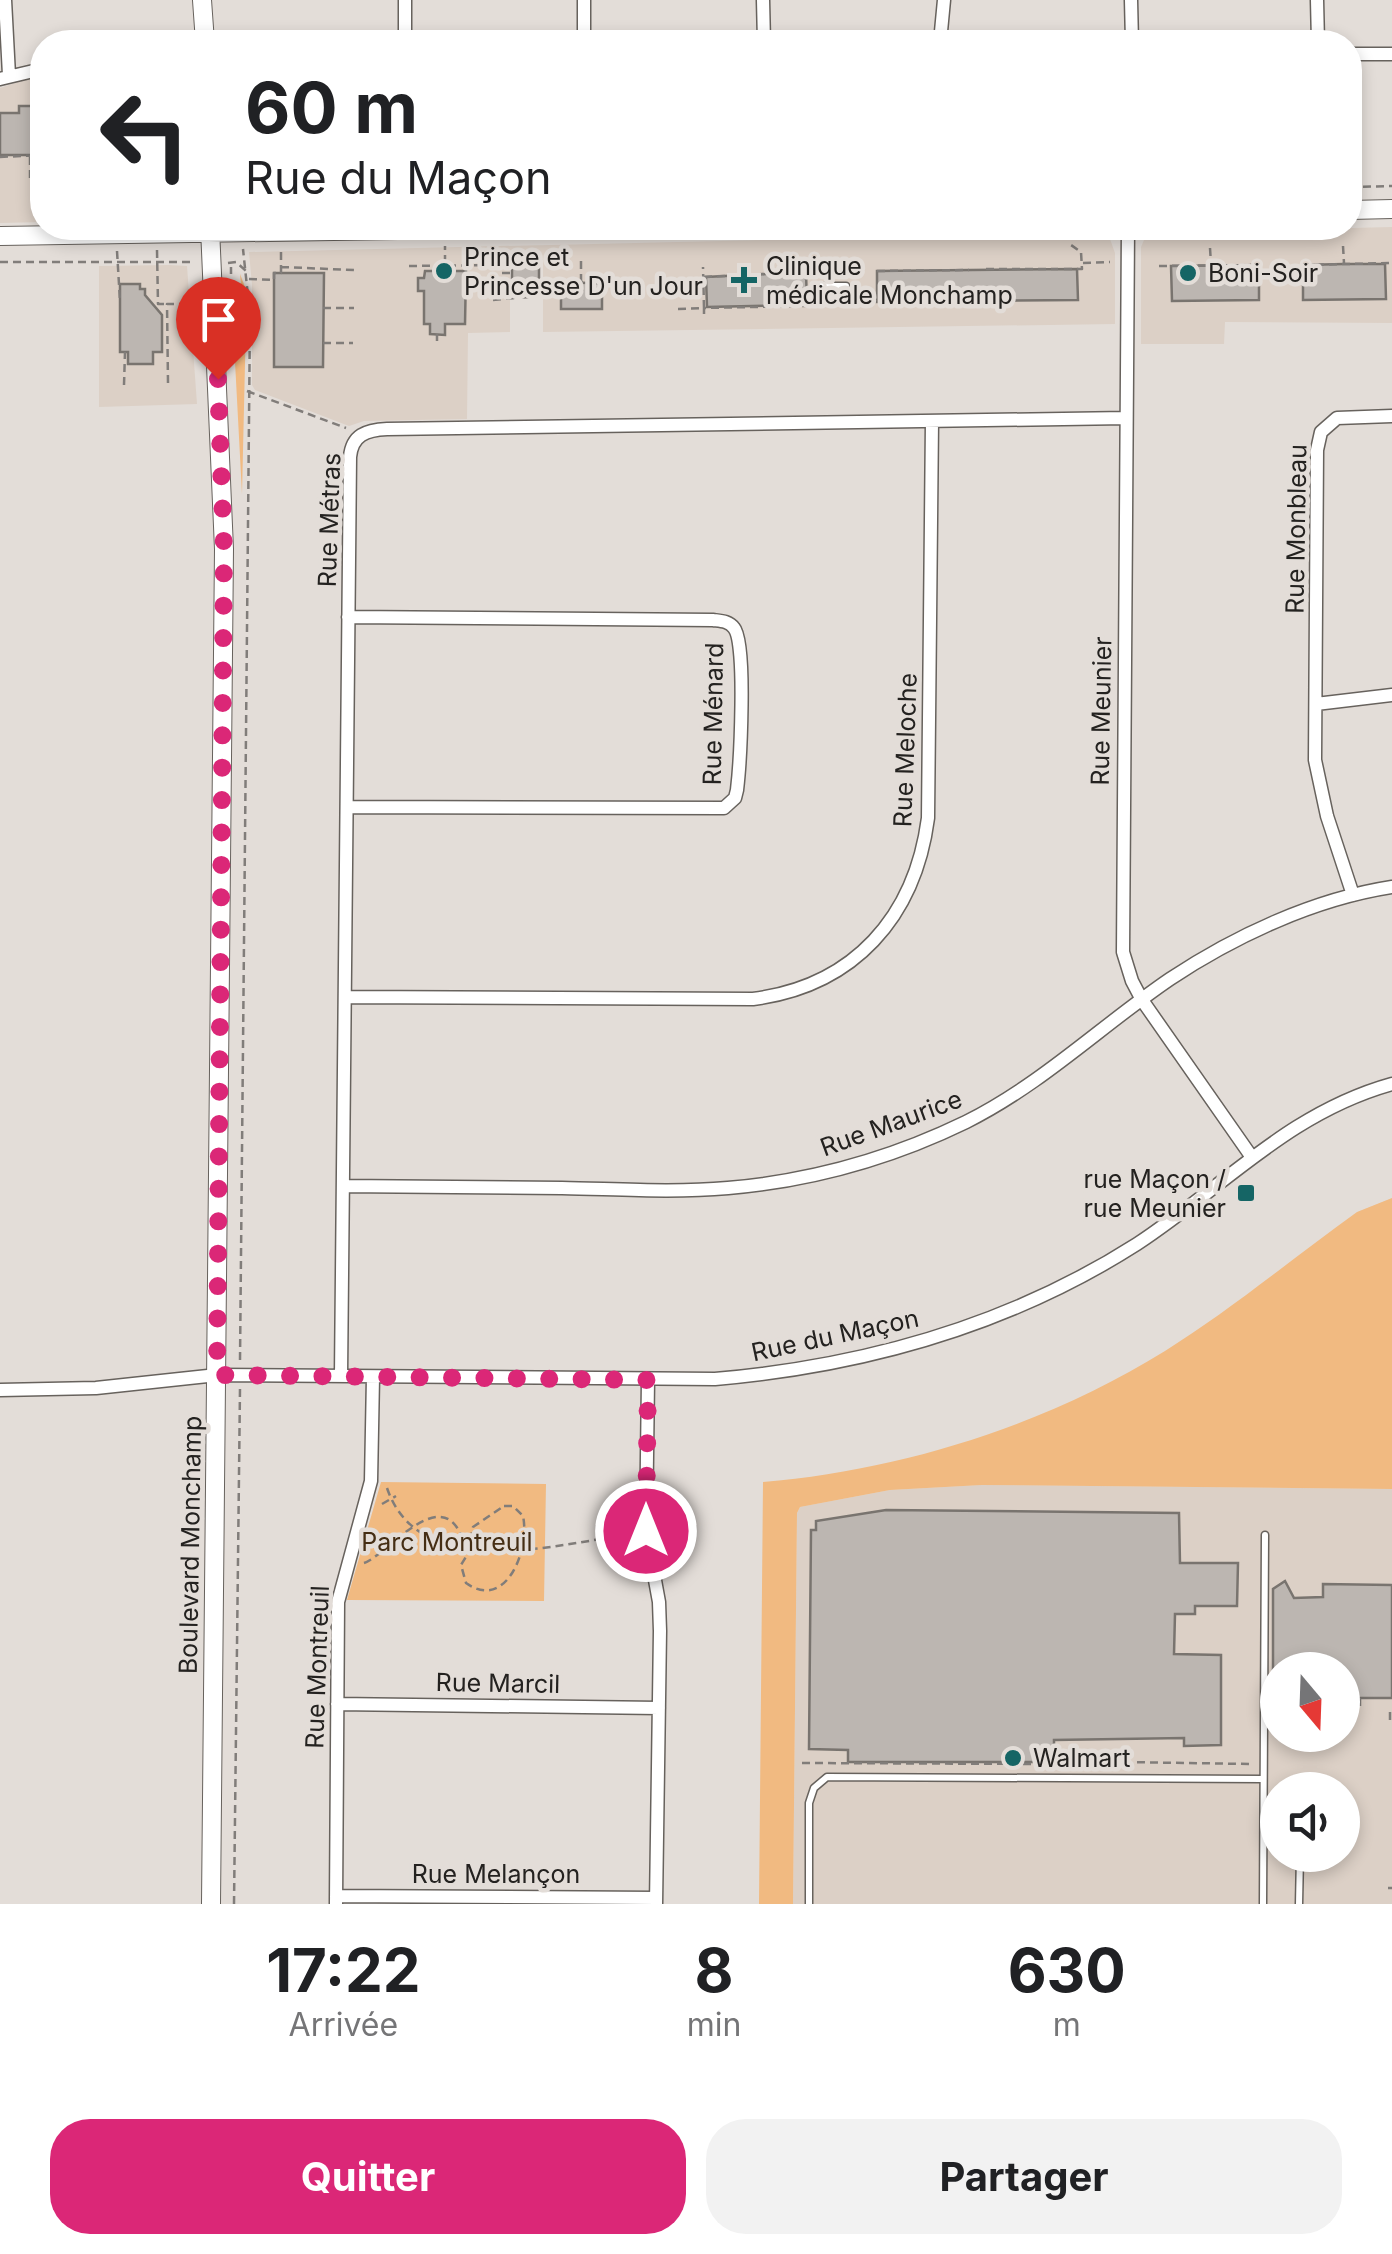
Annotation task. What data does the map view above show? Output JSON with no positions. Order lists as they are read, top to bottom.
{
  "streets": {
    "street": [
      "Rue Métras",
      "Rue Monbleau",
      "Rue Meunier",
      "Rue Ménard",
      "Rue Meloche",
      "Rue Maurice",
      "Rue du Maçon",
      "Boulevard Monchamp",
      "Rue Montreuil",
      "Rue Marcil",
      "Rue Melançon"
    ]
  },
  "crossings": [
    ["Rue Métras", "Rue Meunier"],
    ["Rue Métras", "Rue Ménard"],
    ["Rue Métras", "Rue Meloche"],
    ["Rue Métras", "Rue Maurice"],
    ["Rue Métras", "Rue du Maçon"],
    ["Rue Monbleau", "Rue Maurice"],
    ["Rue Meunier", "Rue Maurice"],
    ["Rue Meunier", "Rue du Maçon"],
    ["Rue du Maçon", "Boulevard Monchamp"],
    ["Rue du Maçon", "Rue Montreuil"],
    ["Rue Montreuil", "Rue Marcil"],
    ["Rue Montreuil", "Rue Melançon"]
  ],
  "parks": ["Parc Montreuil"],
  "places": {
    "other": ["Prince et Princesse D'un Jour", "Boni-Soir", "Walmart"],
    "health": ["Clinique médicale Monchamp"],
    "transit": ["rue Maçon / rue Meunier"]
  },
  "north": "bottom",
  "page": {
    "turn": ["60 m", "Rue du Maçon"],
    "eta": [
      "17:22",
      "Arrivée",
      "8",
      "min",
      "630",
      "m"
    ],
    "buttons": ["Quitter", "Partager"]
  }
}
